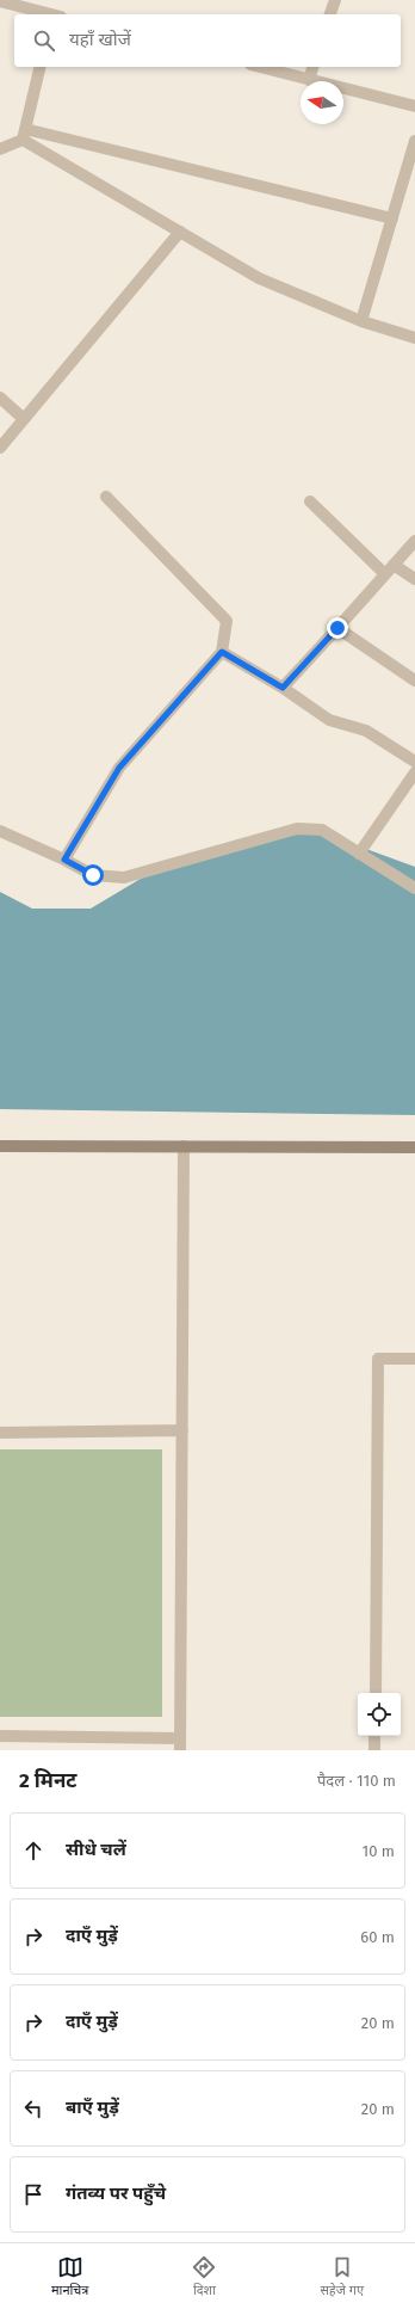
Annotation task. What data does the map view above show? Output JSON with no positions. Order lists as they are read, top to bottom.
{
  "north": "left",
  "page": {
    "search": "यहाँ खोजें",
    "heading": ["2 मिनट", "पैदल · 110 m"],
    "list": [
      ["सीधे चलें", "10 m"],
      ["दाएँ मुड़ें", "60 m"],
      ["दाएँ मुड़ें", "20 m"],
      ["बाएँ मुड़ें", "20 m"],
      "गंतव्य पर पहुँचे"
    ],
    "nav": ["मानचित्र", "दिशा", "सहेजे गए"]
  }
}
